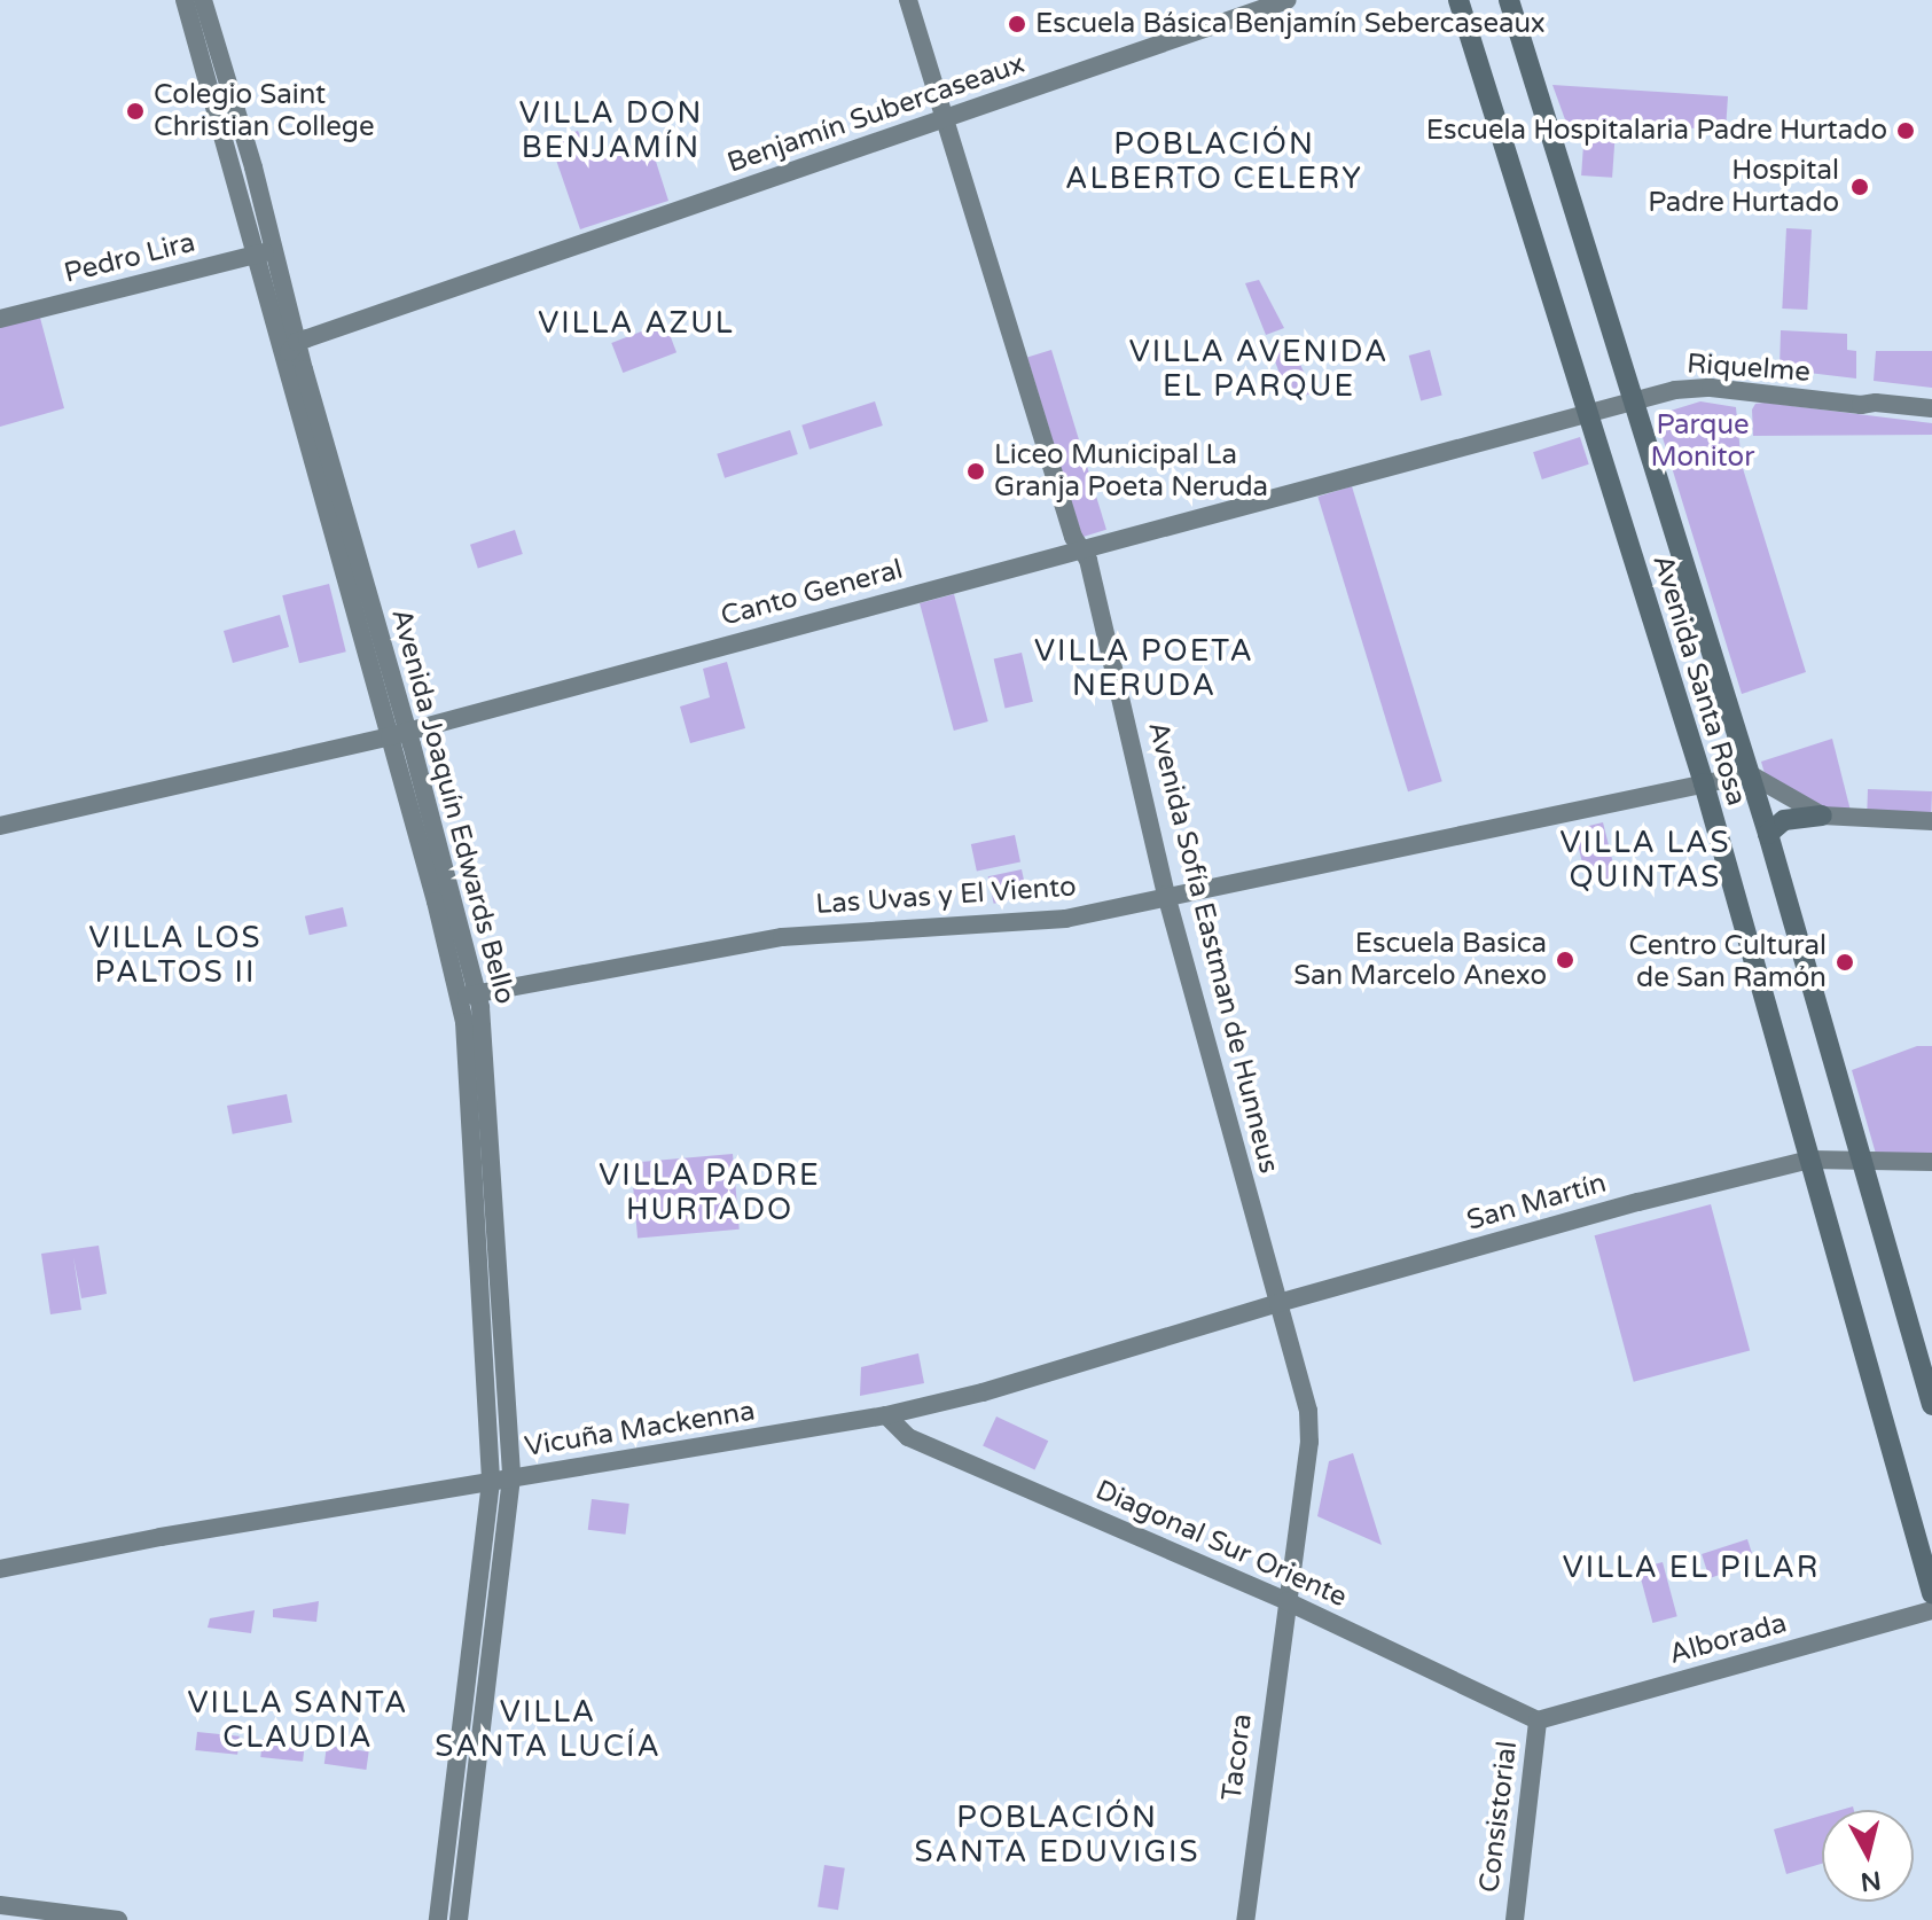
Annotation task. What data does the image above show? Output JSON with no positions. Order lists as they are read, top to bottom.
{
  "streets": {
    "main road": ["Avenida Santa Rosa"],
    "street": [
      "Benjamín Subercaseaux",
      "Pedro Lira",
      "Riquelme",
      "Canto General",
      "Avenida Joaquín Edwards Bello",
      "Las Uvas y El Viento",
      "Avenida Sofía Eastman de Hunneus",
      "San Martín",
      "Vicuña Mackenna",
      "Diagonal Sur Oriente",
      "Alborada",
      "Tacora",
      "Consistorial"
    ]
  },
  "crossings": [
    ["Benjamín Subercaseaux", "Avenida Joaquín Edwards Bello"],
    ["Benjamín Subercaseaux", "Avenida Sofía Eastman de Hunneus"],
    ["Pedro Lira", "Avenida Joaquín Edwards Bello"],
    ["Riquelme", "Canto General"],
    ["Riquelme", "Avenida Santa Rosa"],
    ["Canto General", "Avenida Santa Rosa"],
    ["Canto General", "Avenida Joaquín Edwards Bello"],
    ["Canto General", "Avenida Sofía Eastman de Hunneus"],
    ["Avenida Santa Rosa", "Las Uvas y El Viento"],
    ["Avenida Santa Rosa", "San Martín"],
    ["Avenida Joaquín Edwards Bello", "Las Uvas y El Viento"],
    ["Avenida Joaquín Edwards Bello", "Vicuña Mackenna"],
    ["Las Uvas y El Viento", "Avenida Sofía Eastman de Hunneus"],
    ["Avenida Sofía Eastman de Hunneus", "San Martín"],
    ["Avenida Sofía Eastman de Hunneus", "Vicuña Mackenna"],
    ["Avenida Sofía Eastman de Hunneus", "Diagonal Sur Oriente"],
    ["Avenida Sofía Eastman de Hunneus", "Tacora"],
    ["San Martín", "Vicuña Mackenna"],
    ["Vicuña Mackenna", "Diagonal Sur Oriente"],
    ["Diagonal Sur Oriente", "Alborada"],
    ["Diagonal Sur Oriente", "Tacora"],
    ["Diagonal Sur Oriente", "Consistorial"],
    ["Alborada", "Consistorial"]
  ],
  "districts": [
    "VILLA DON BENJAMÍN",
    "POBLACIÓN ALBERTO CELERY",
    "VILLA AZUL",
    "VILLA AVENIDA EL PARQUE",
    "VILLA POETA NERUDA",
    "VILLA LAS QUINTAS",
    "VILLA LOS PALTOS II",
    "VILLA PADRE HURTADO",
    "VILLA EL PILAR",
    "VILLA SANTA CLAUDIA",
    "VILLA SANTA LUCÍA",
    "POBLACIÓN SANTA EDUVIGIS"
  ],
  "parks": ["Parque Monitor"],
  "places": [
    "Escuela Básica Benjamín Sebercaseaux",
    "Colegio Saint Christian College",
    "Escuela Hospitalaria Padre Hurtado",
    "Hospital Padre Hurtado",
    "Liceo Municipal La Granja Poeta Neruda",
    "Escuela Basica San Marcelo Anexo",
    "Centro Cultural de San Ramón"
  ],
  "north": "bottom"
}
